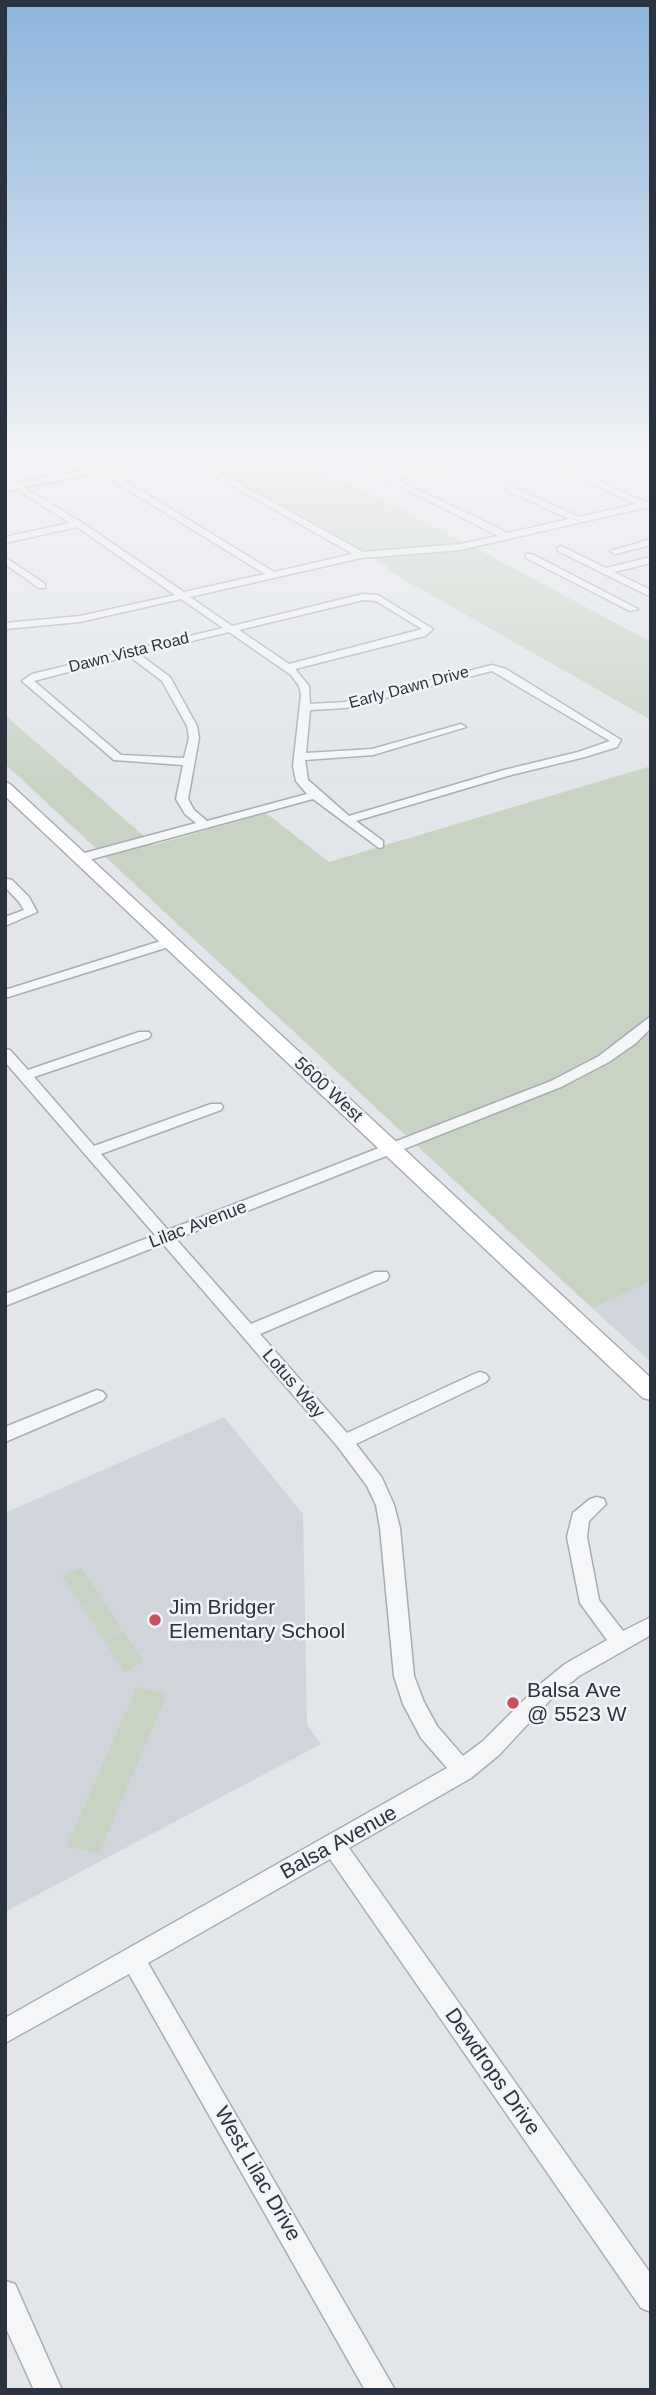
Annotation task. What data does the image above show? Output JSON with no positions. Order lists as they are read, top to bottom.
{
  "streets": {
    "main road": ["5600 West"],
    "street": [
      "Dawn Vista Road",
      "Early Dawn Drive",
      "Lilac Avenue",
      "Lotus Way",
      "Balsa Avenue",
      "Dewdrops Drive",
      "West Lilac Drive"
    ]
  },
  "crossings": [
    ["5600 West", "Lilac Avenue"],
    ["Lilac Avenue", "Lotus Way"],
    ["Lotus Way", "Balsa Avenue"],
    ["Balsa Avenue", "Dewdrops Drive"],
    ["Balsa Avenue", "West Lilac Drive"]
  ],
  "places": ["Jim Bridger Elementary School", "Balsa Ave @ 5523 W"]
}
